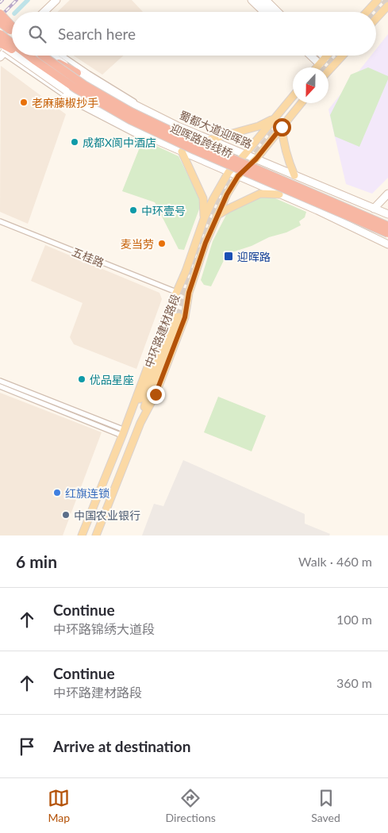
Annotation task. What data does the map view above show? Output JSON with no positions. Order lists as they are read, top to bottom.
{
  "streets": {
    "highway": ["迎晖路跨线桥"],
    "main road": ["蜀都大道迎晖路", "中环路建材路段"],
    "street": ["五桂路"]
  },
  "crossings": [
    ["蜀都大道迎晖路", "中环路建材路段"],
    ["五桂路", "中环路建材路段"]
  ],
  "places": {
    "other": [
      "老麻藤椒抄手",
      "成都X阆中酒店",
      "中环壹号",
      "麦当劳",
      "优品星座",
      "红旗连锁",
      "中国农业银行"
    ],
    "transit": ["迎晖路"]
  },
  "north": "bottom",
  "page": {
    "search": "Search here",
    "heading": ["6 min", "Walk · 460 m"],
    "list": [
      ["Continue", "中环路锦绣大道段", "100 m"],
      ["Continue", "中环路建材路段", "360 m"],
      "Arrive at destination"
    ],
    "nav": ["Map", "Directions", "Saved"]
  }
}
